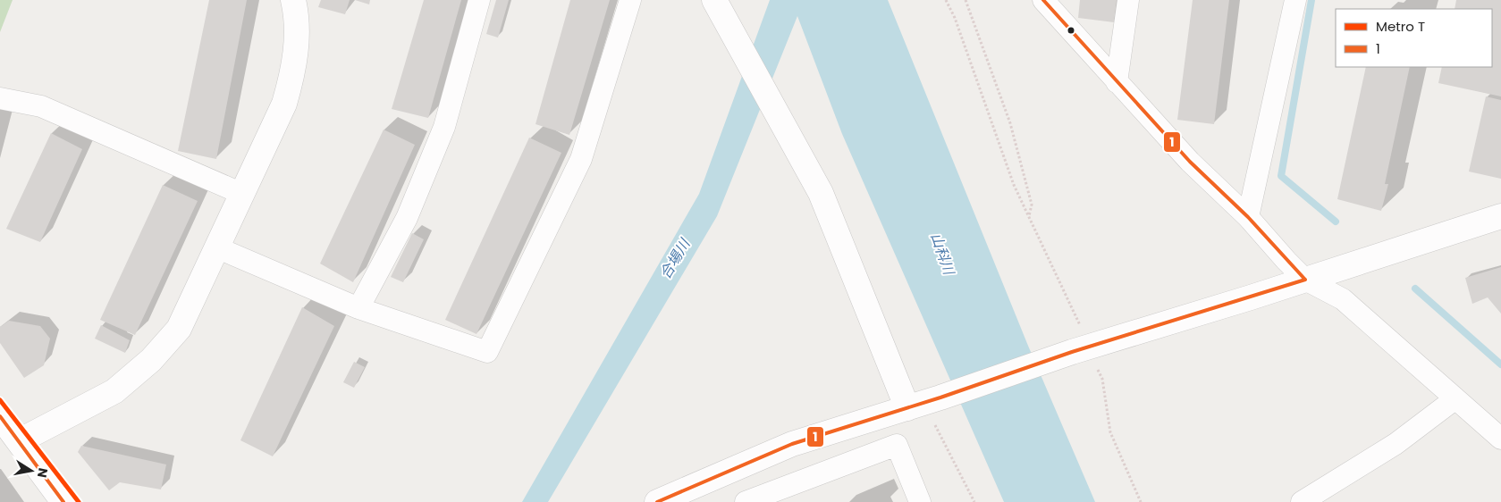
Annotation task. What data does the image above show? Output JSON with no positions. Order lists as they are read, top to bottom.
{
  "water": ["山科川", "合場川"],
  "lines": ["transit line 1", "metro line T"],
  "legend": ["Metro T", "1"],
  "north": "right"
}
